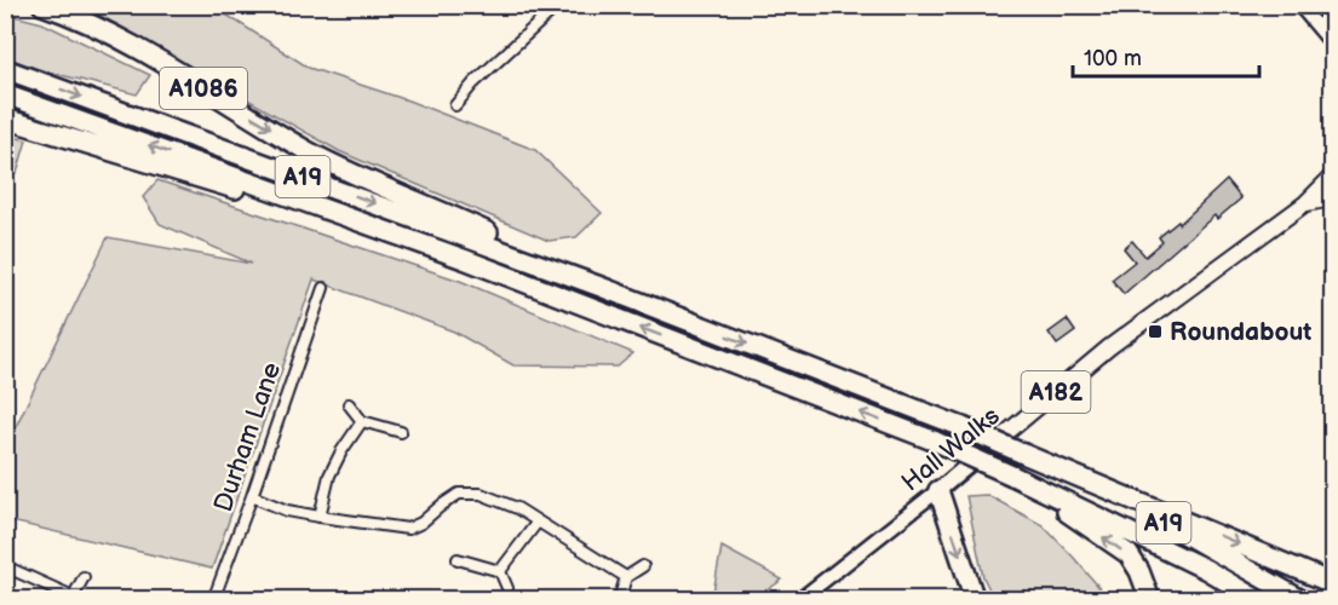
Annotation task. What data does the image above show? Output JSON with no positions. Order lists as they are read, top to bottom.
{
  "streets": {
    "highway": ["A1086", "A19"],
    "main road": ["A182", "Hall Walks"],
    "street": ["Durham Lane"]
  },
  "crossings": [
    ["A1086", "A19"]
  ],
  "places": {
    "transit": ["Roundabout"]
  },
  "scale_bar": "100 m"
}
